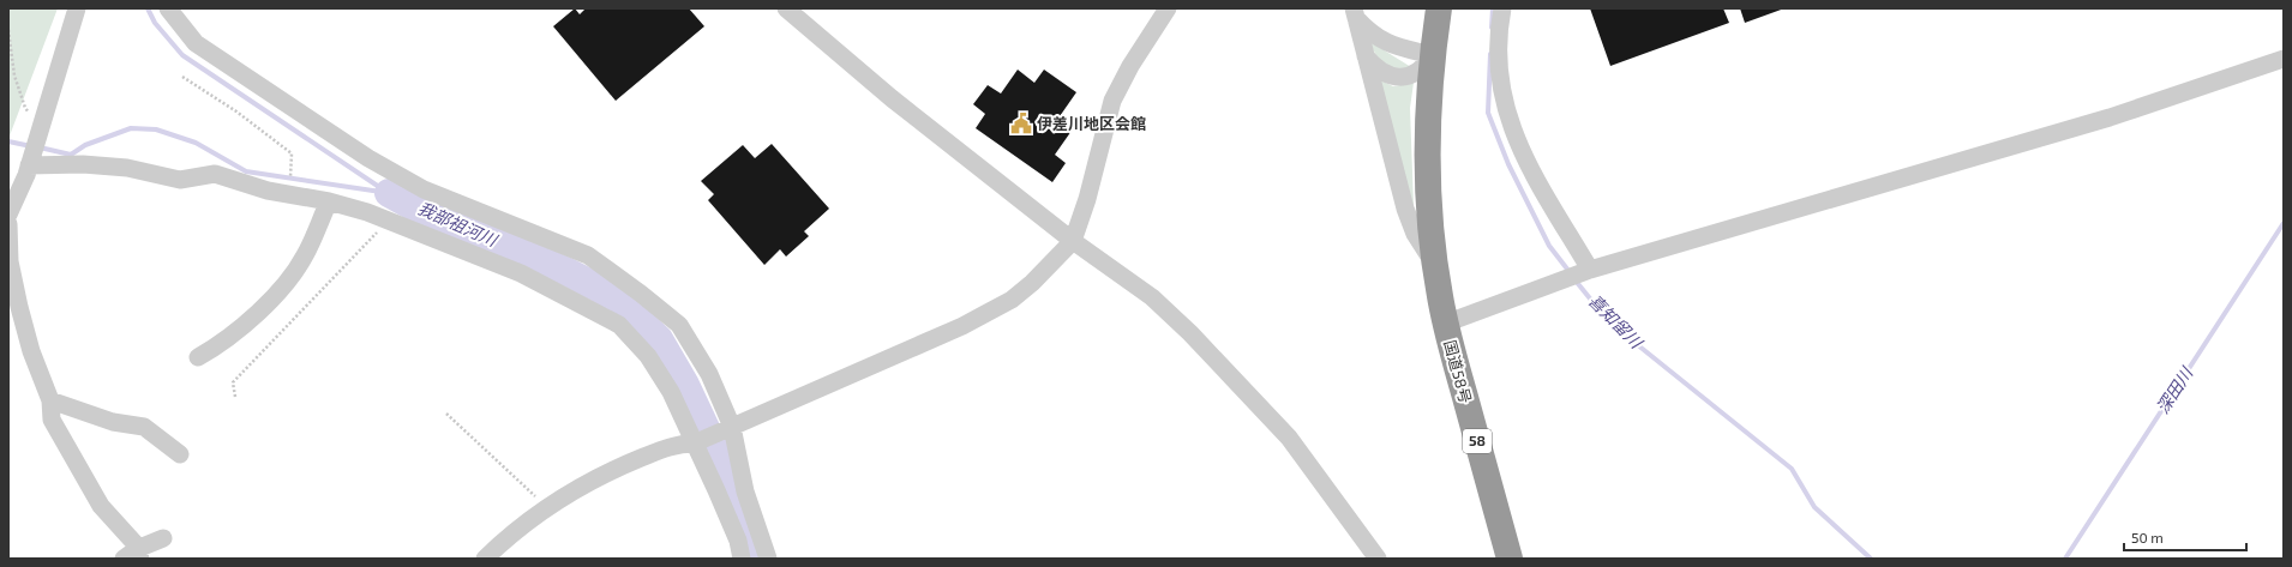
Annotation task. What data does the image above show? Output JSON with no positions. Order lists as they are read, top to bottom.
{
  "streets": {
    "highway": ["国道58号", "58"]
  },
  "crossings": [
    ["国道58号", "58"]
  ],
  "water": ["我部祖河川", "喜知留川", "深田川"],
  "places": {
    "public building": ["伊差川地区会館"]
  },
  "scale_bar": "50 m"
}
